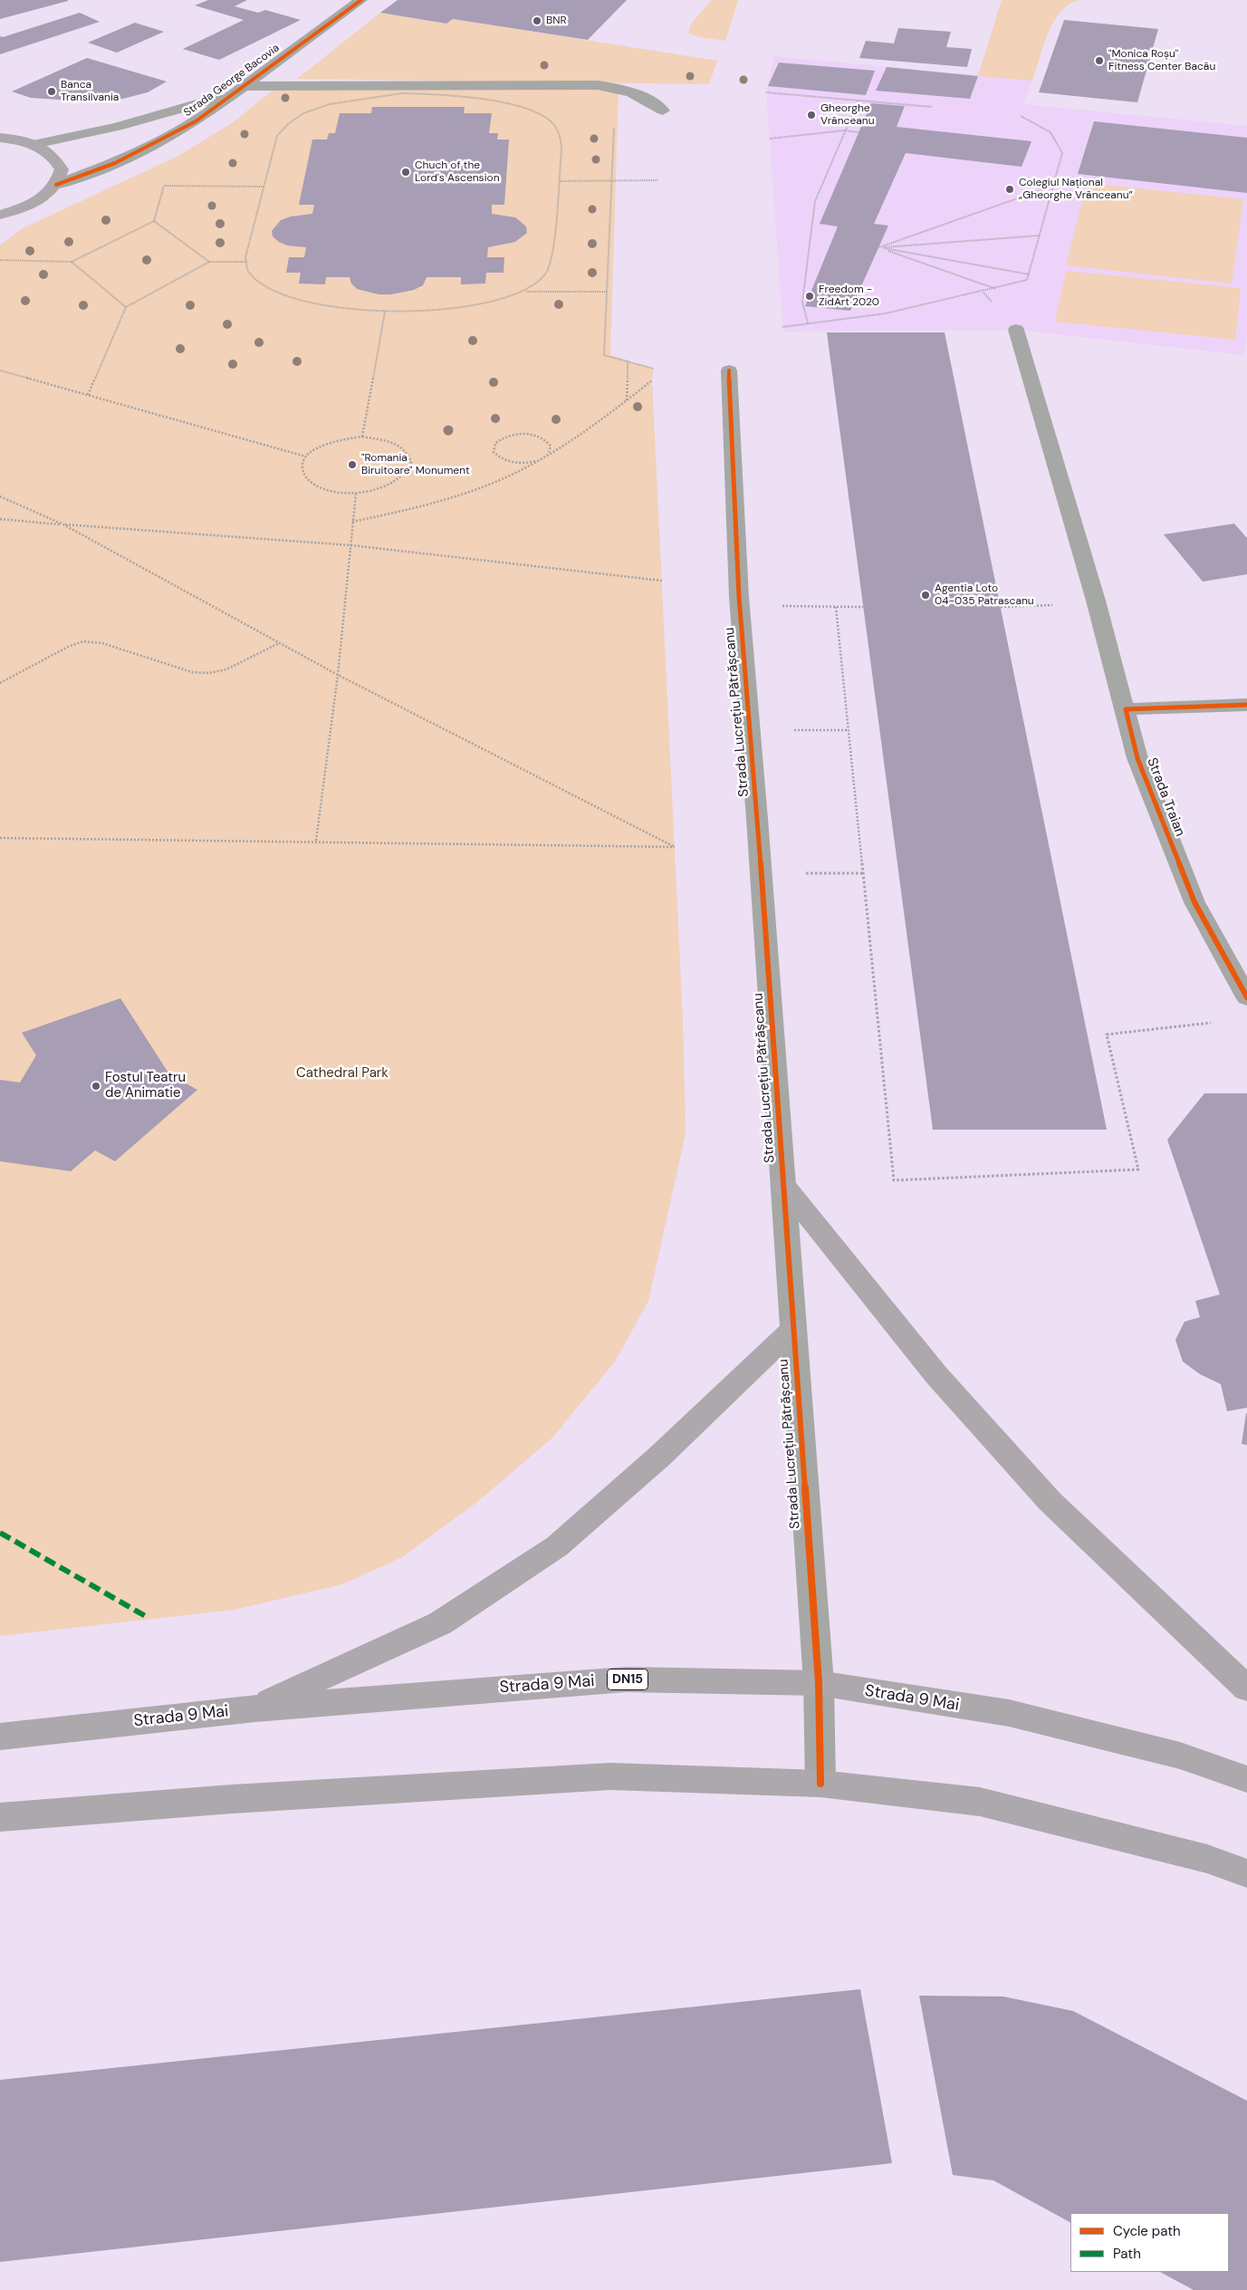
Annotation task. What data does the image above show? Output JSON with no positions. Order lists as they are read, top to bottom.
{
  "streets": {
    "main road": ["DN15", "Strada 9 Mai"],
    "street": ["Strada George Bacovia", "Strada Lucrețiu Pătrășcanu", "Strada Traian"]
  },
  "crossings": [
    ["Strada Lucrețiu Pătrășcanu", "Strada 9 Mai"]
  ],
  "parks": ["Cathedral Park"],
  "places": [
    "BNR",
    "\"Monica Roșu\" Fitness Center Bacău",
    "Banca Transilvania",
    "Gheorghe Vrănceanu",
    "Chuch of the Lord's Ascension",
    "Colegiul Național „Gheorghe Vrănceanu”",
    "Freedom - ZidArt 2020",
    "\"Romania Biruitoare\" Monument",
    "Agentia Loto 04-035 Patrascanu",
    "Fostul Teatru de Animatie"
  ],
  "legend": ["Cycle path", "Path"]
}
